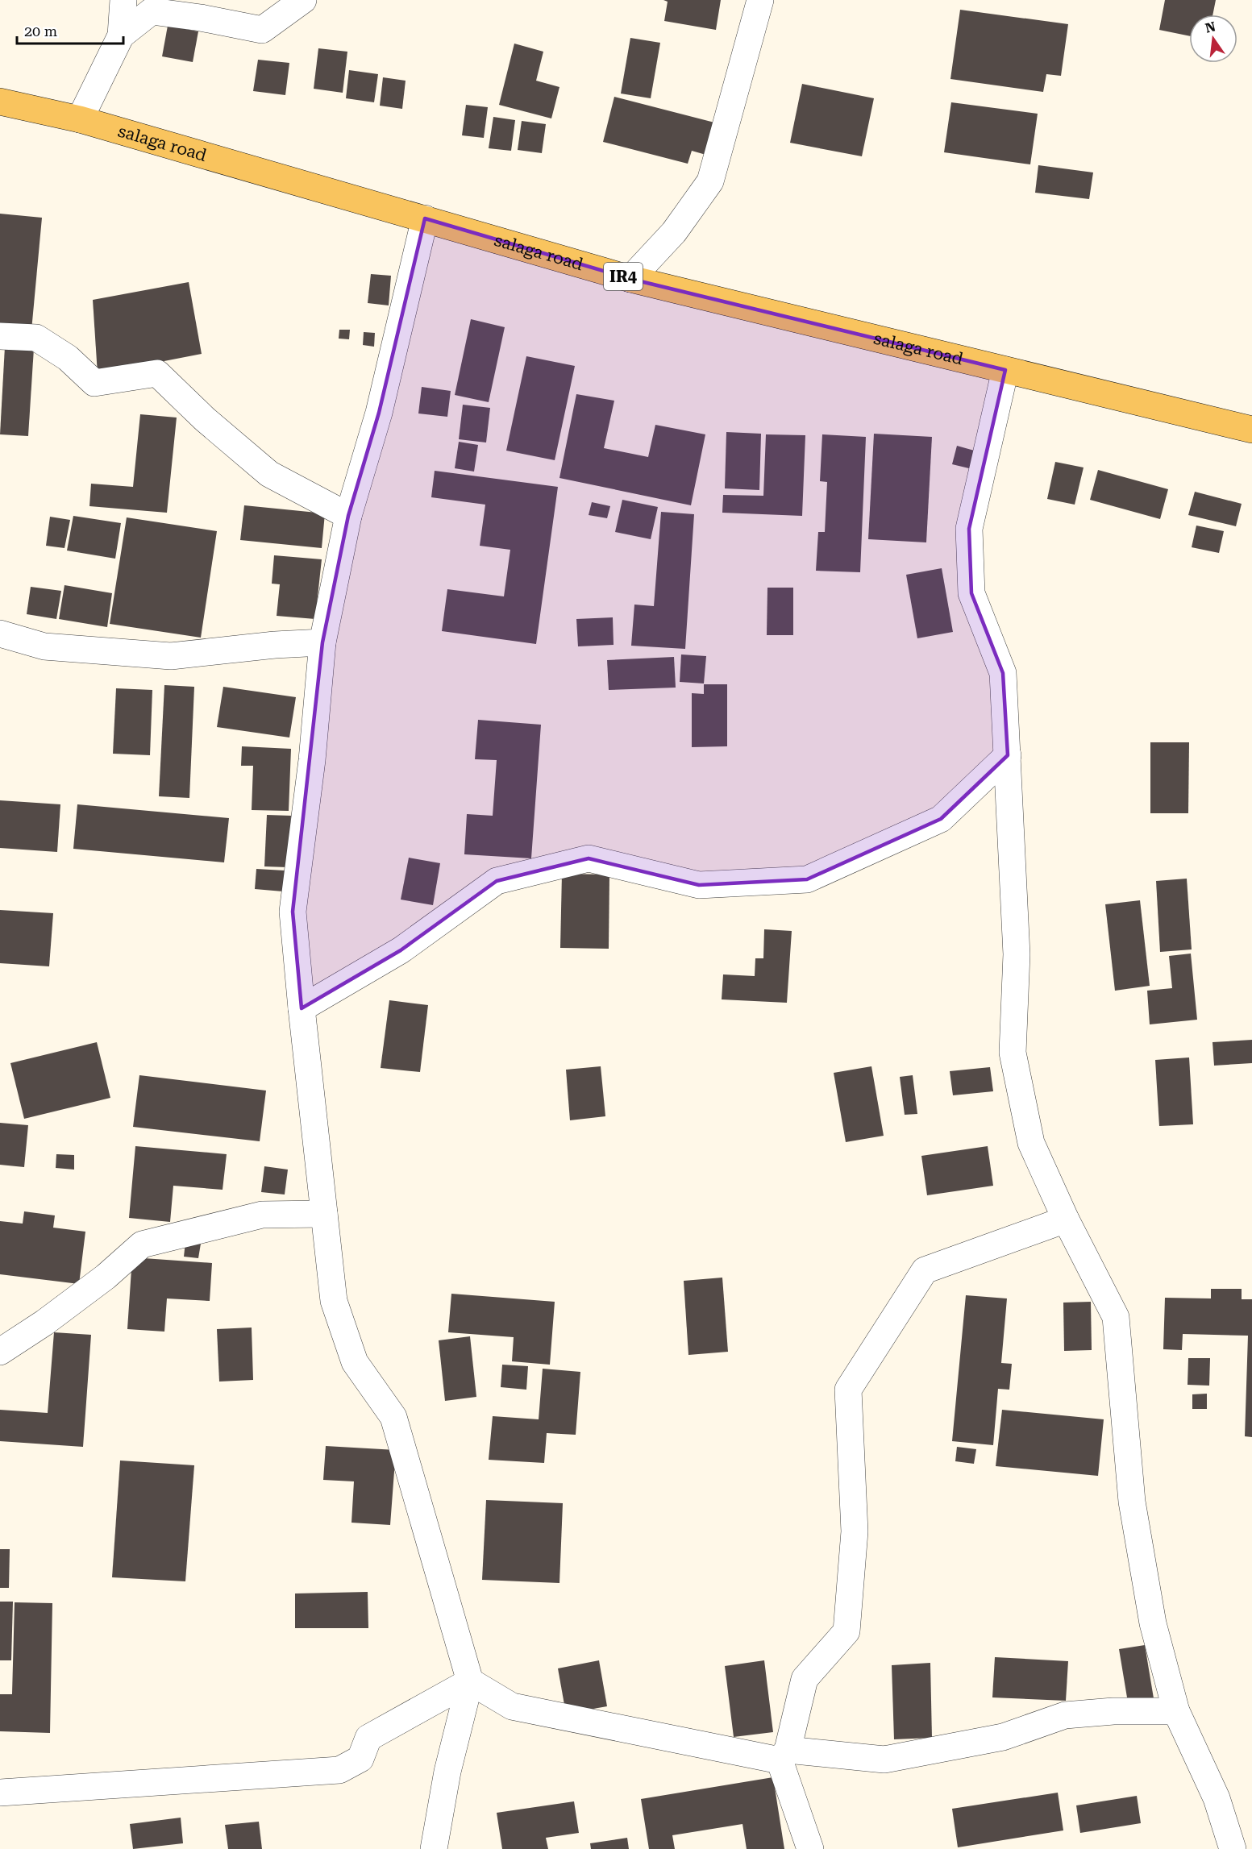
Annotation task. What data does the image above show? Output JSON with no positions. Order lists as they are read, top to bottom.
{
  "streets": {
    "main road": ["salaga road", "IR4"]
  },
  "scale_bar": "20 m",
  "north": "top"
}
